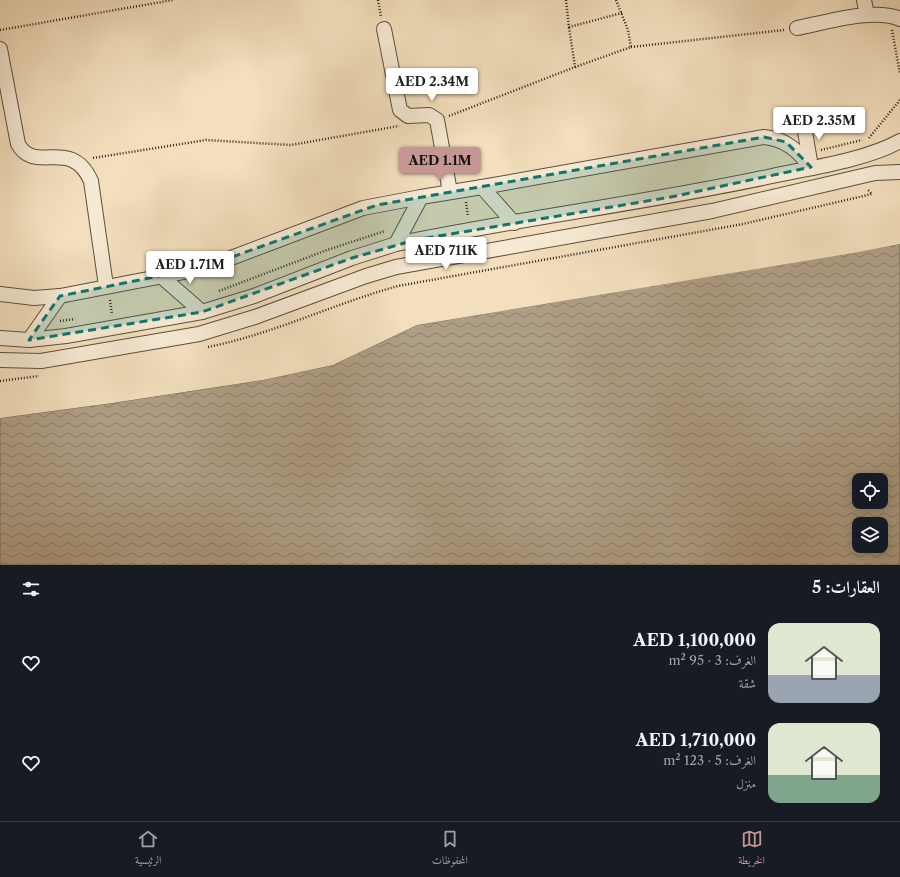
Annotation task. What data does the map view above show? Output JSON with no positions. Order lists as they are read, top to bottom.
{
  "page": {
    "price": [
      "AED 2.34M",
      "AED 2.35M",
      "AED 1.1M",
      "AED 711K",
      "AED 1.71M"
    ],
    "heading": "العقارات: 5",
    "list": [
      {
        "name": "AED 1,100,000",
        "note": "الغرف: 3 · 95 m² · شقة"
      },
      {
        "name": "AED 1,710,000",
        "note": "الغرف: 5 · 123 m² · منزل"
      }
    ],
    "tabs": ["الخريطة", "المحفوظات", "الرئيسية"]
  }
}
